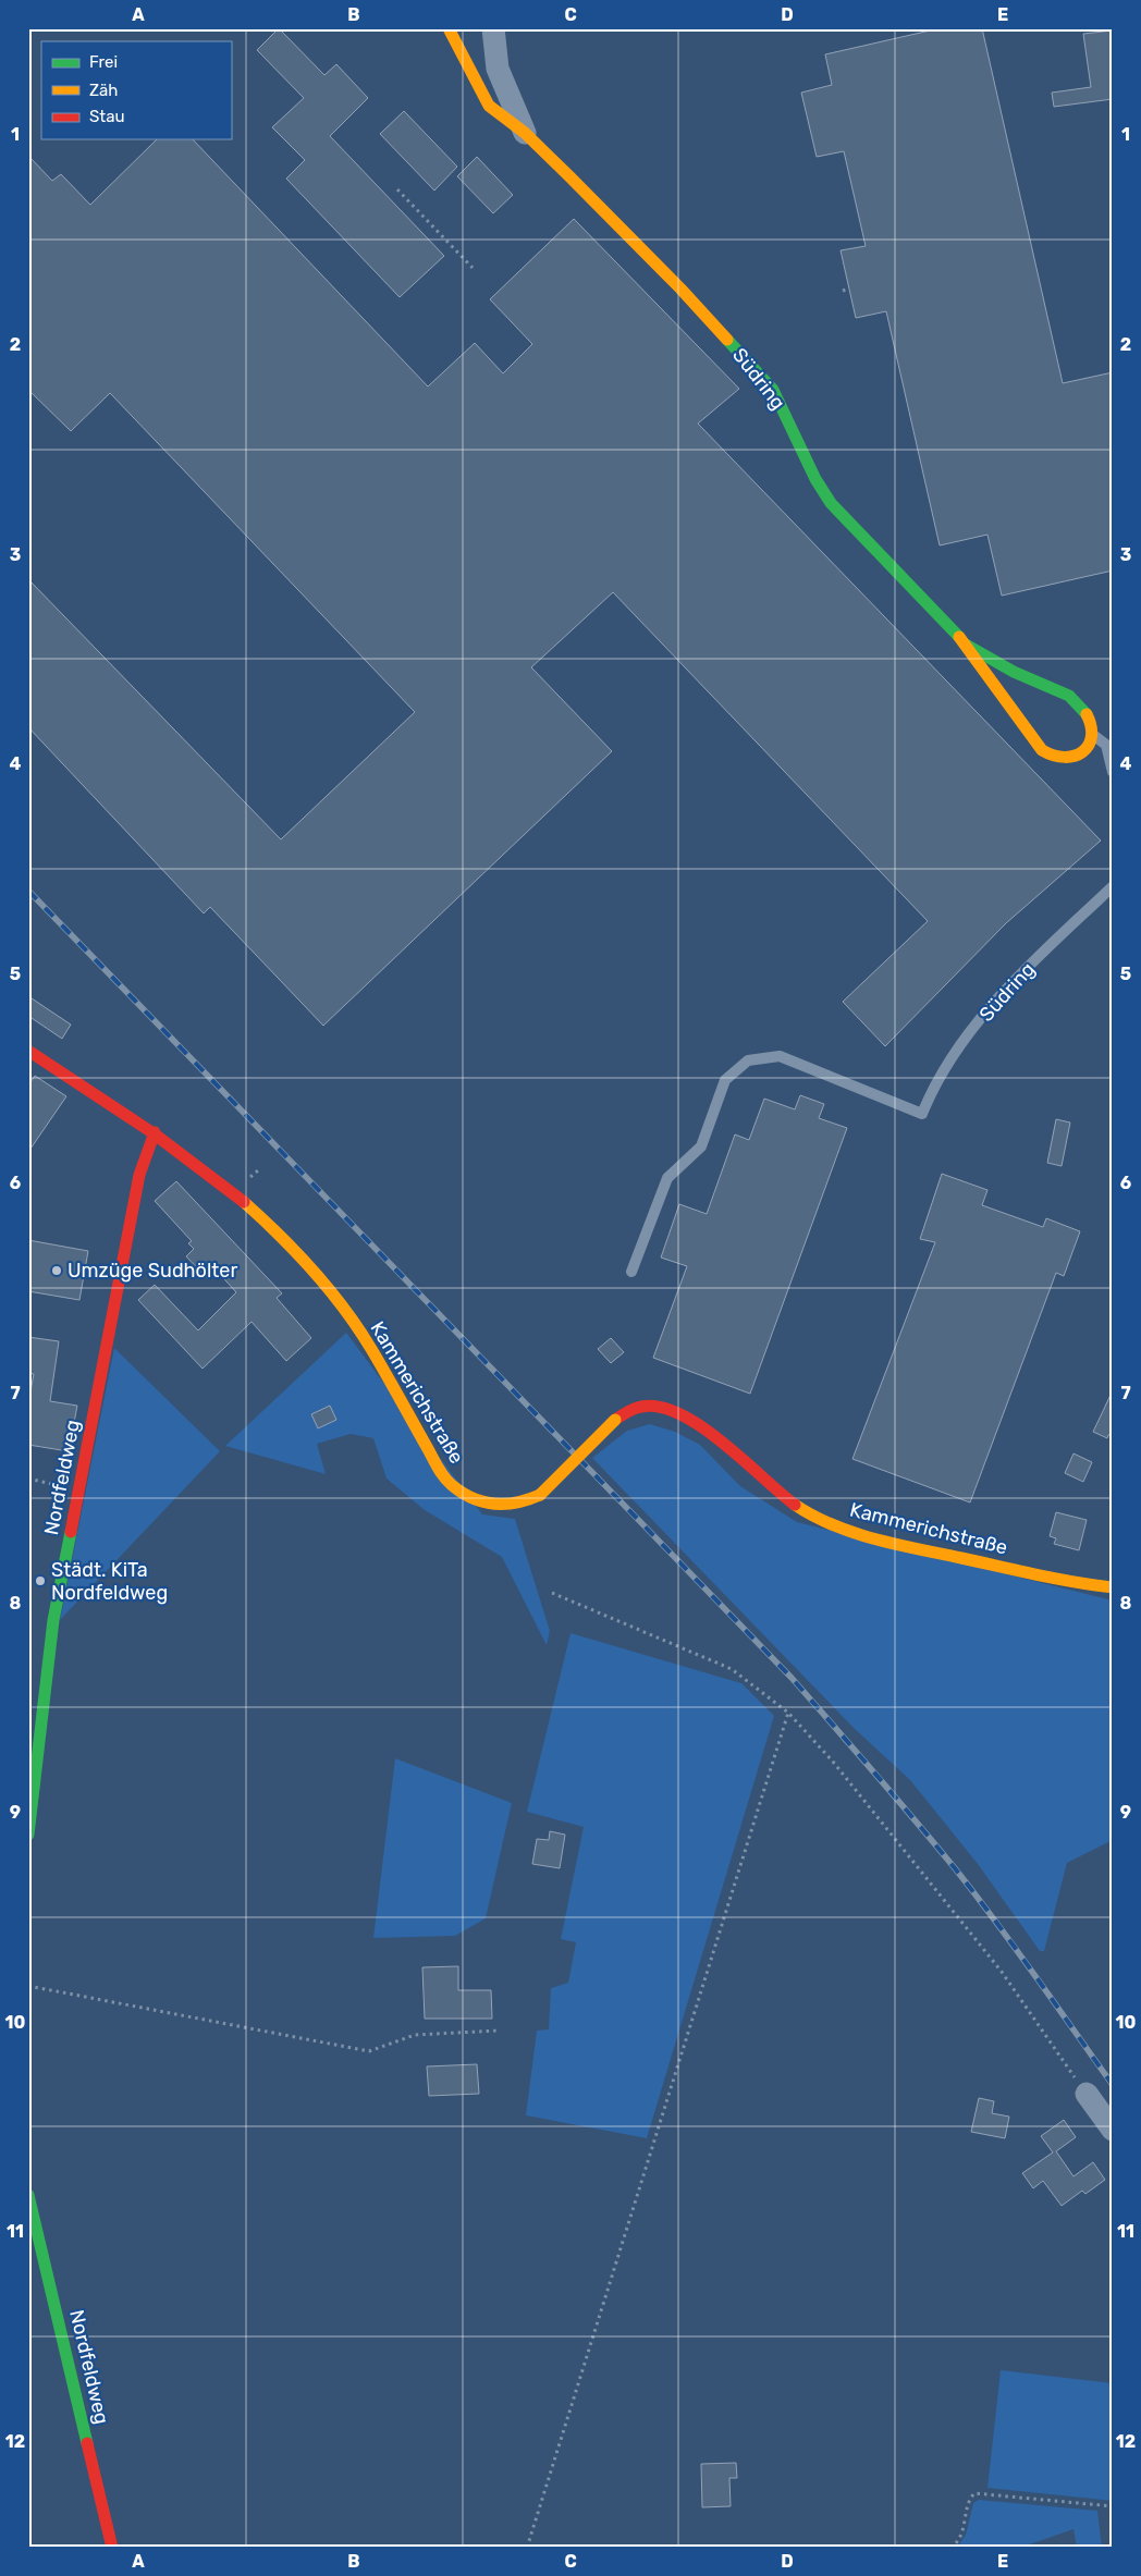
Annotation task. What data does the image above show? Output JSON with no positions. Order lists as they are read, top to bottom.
{
  "streets": {
    "street": ["Südring", "Kammerichstraße", "Nordfeldweg"]
  },
  "crossings": [
    ["Kammerichstraße", "Nordfeldweg"]
  ],
  "places": ["Umzüge Sudhölter", "Städt. KiTa Nordfeldweg"],
  "legend": ["Frei", "Zäh", "Stau"],
  "grid": {
    "columns": [
      "A",
      "B",
      "C",
      "D",
      "E"
    ],
    "rows": [
      "1",
      "2",
      "3",
      "4",
      "5",
      "6",
      "7",
      "8",
      "9",
      "10",
      "11",
      "12"
    ]
  }
}
